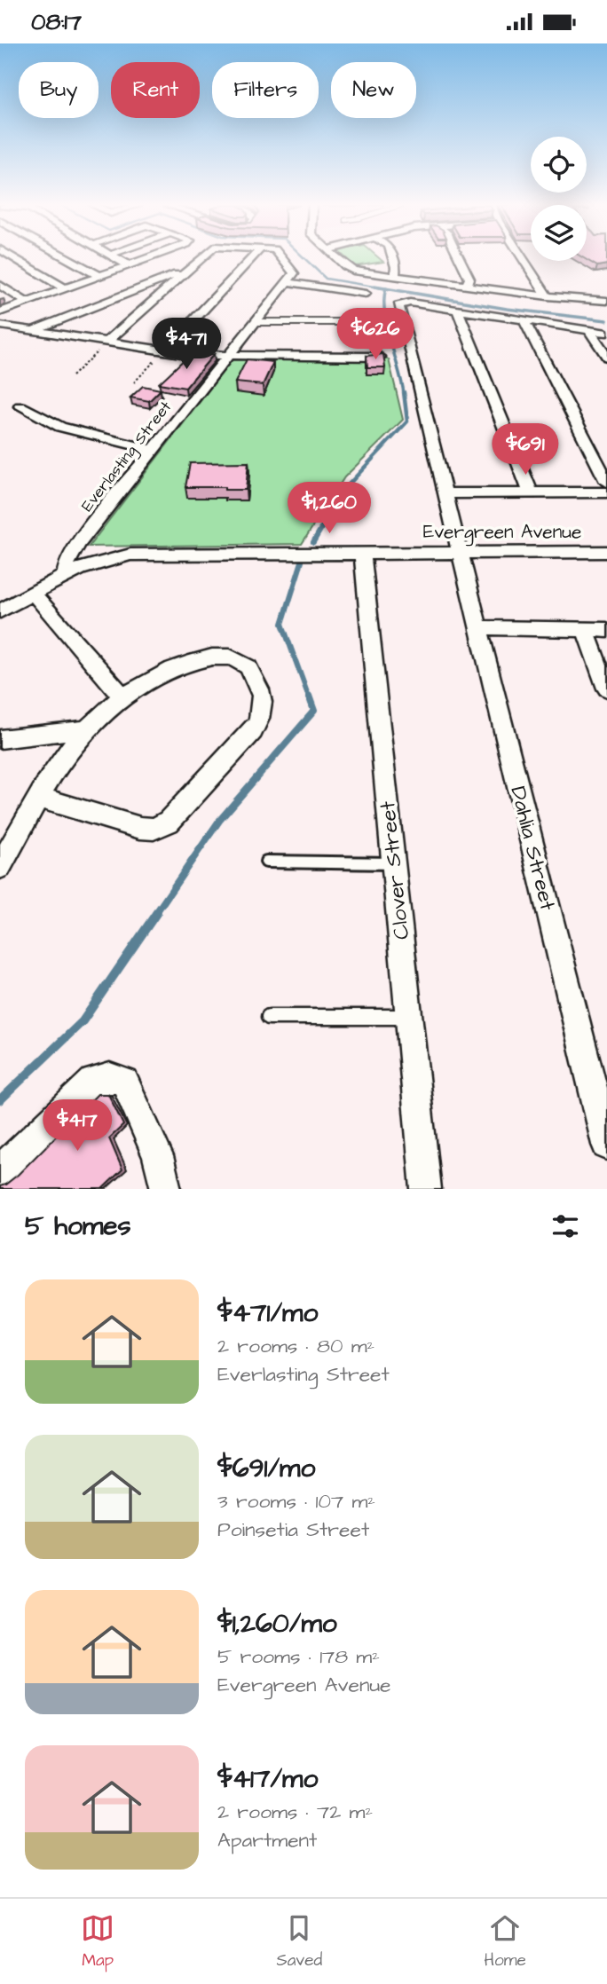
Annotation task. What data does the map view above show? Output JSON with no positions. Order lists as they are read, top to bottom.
{
  "streets": {
    "street": [
      "Everlasting Street",
      "Evergreen Avenue",
      "Dahlia Street",
      "Clover Street"
    ]
  },
  "crossings": [
    ["Everlasting Street", "Evergreen Avenue"],
    ["Evergreen Avenue", "Dahlia Street"],
    ["Evergreen Avenue", "Clover Street"]
  ],
  "page": {
    "status": "08:17",
    "chip": [
      "Buy",
      "Rent",
      "Filters",
      "New"
    ],
    "price": [
      "$626",
      "$471",
      "$691",
      "$1,260",
      "$417"
    ],
    "heading": "5 homes",
    "list": [
      {
        "name": "$471/mo",
        "note": "2 rooms · 80 m² · Everlasting Street"
      },
      {
        "name": "$691/mo",
        "note": "3 rooms · 107 m² · Poinsetia Street"
      },
      {
        "name": "$1,260/mo",
        "note": "5 rooms · 178 m² · Evergreen Avenue"
      },
      {
        "name": "$417/mo",
        "note": "2 rooms · 72 m² · Apartment"
      }
    ],
    "tabs": ["Map", "Saved", "Home"]
  }
}
